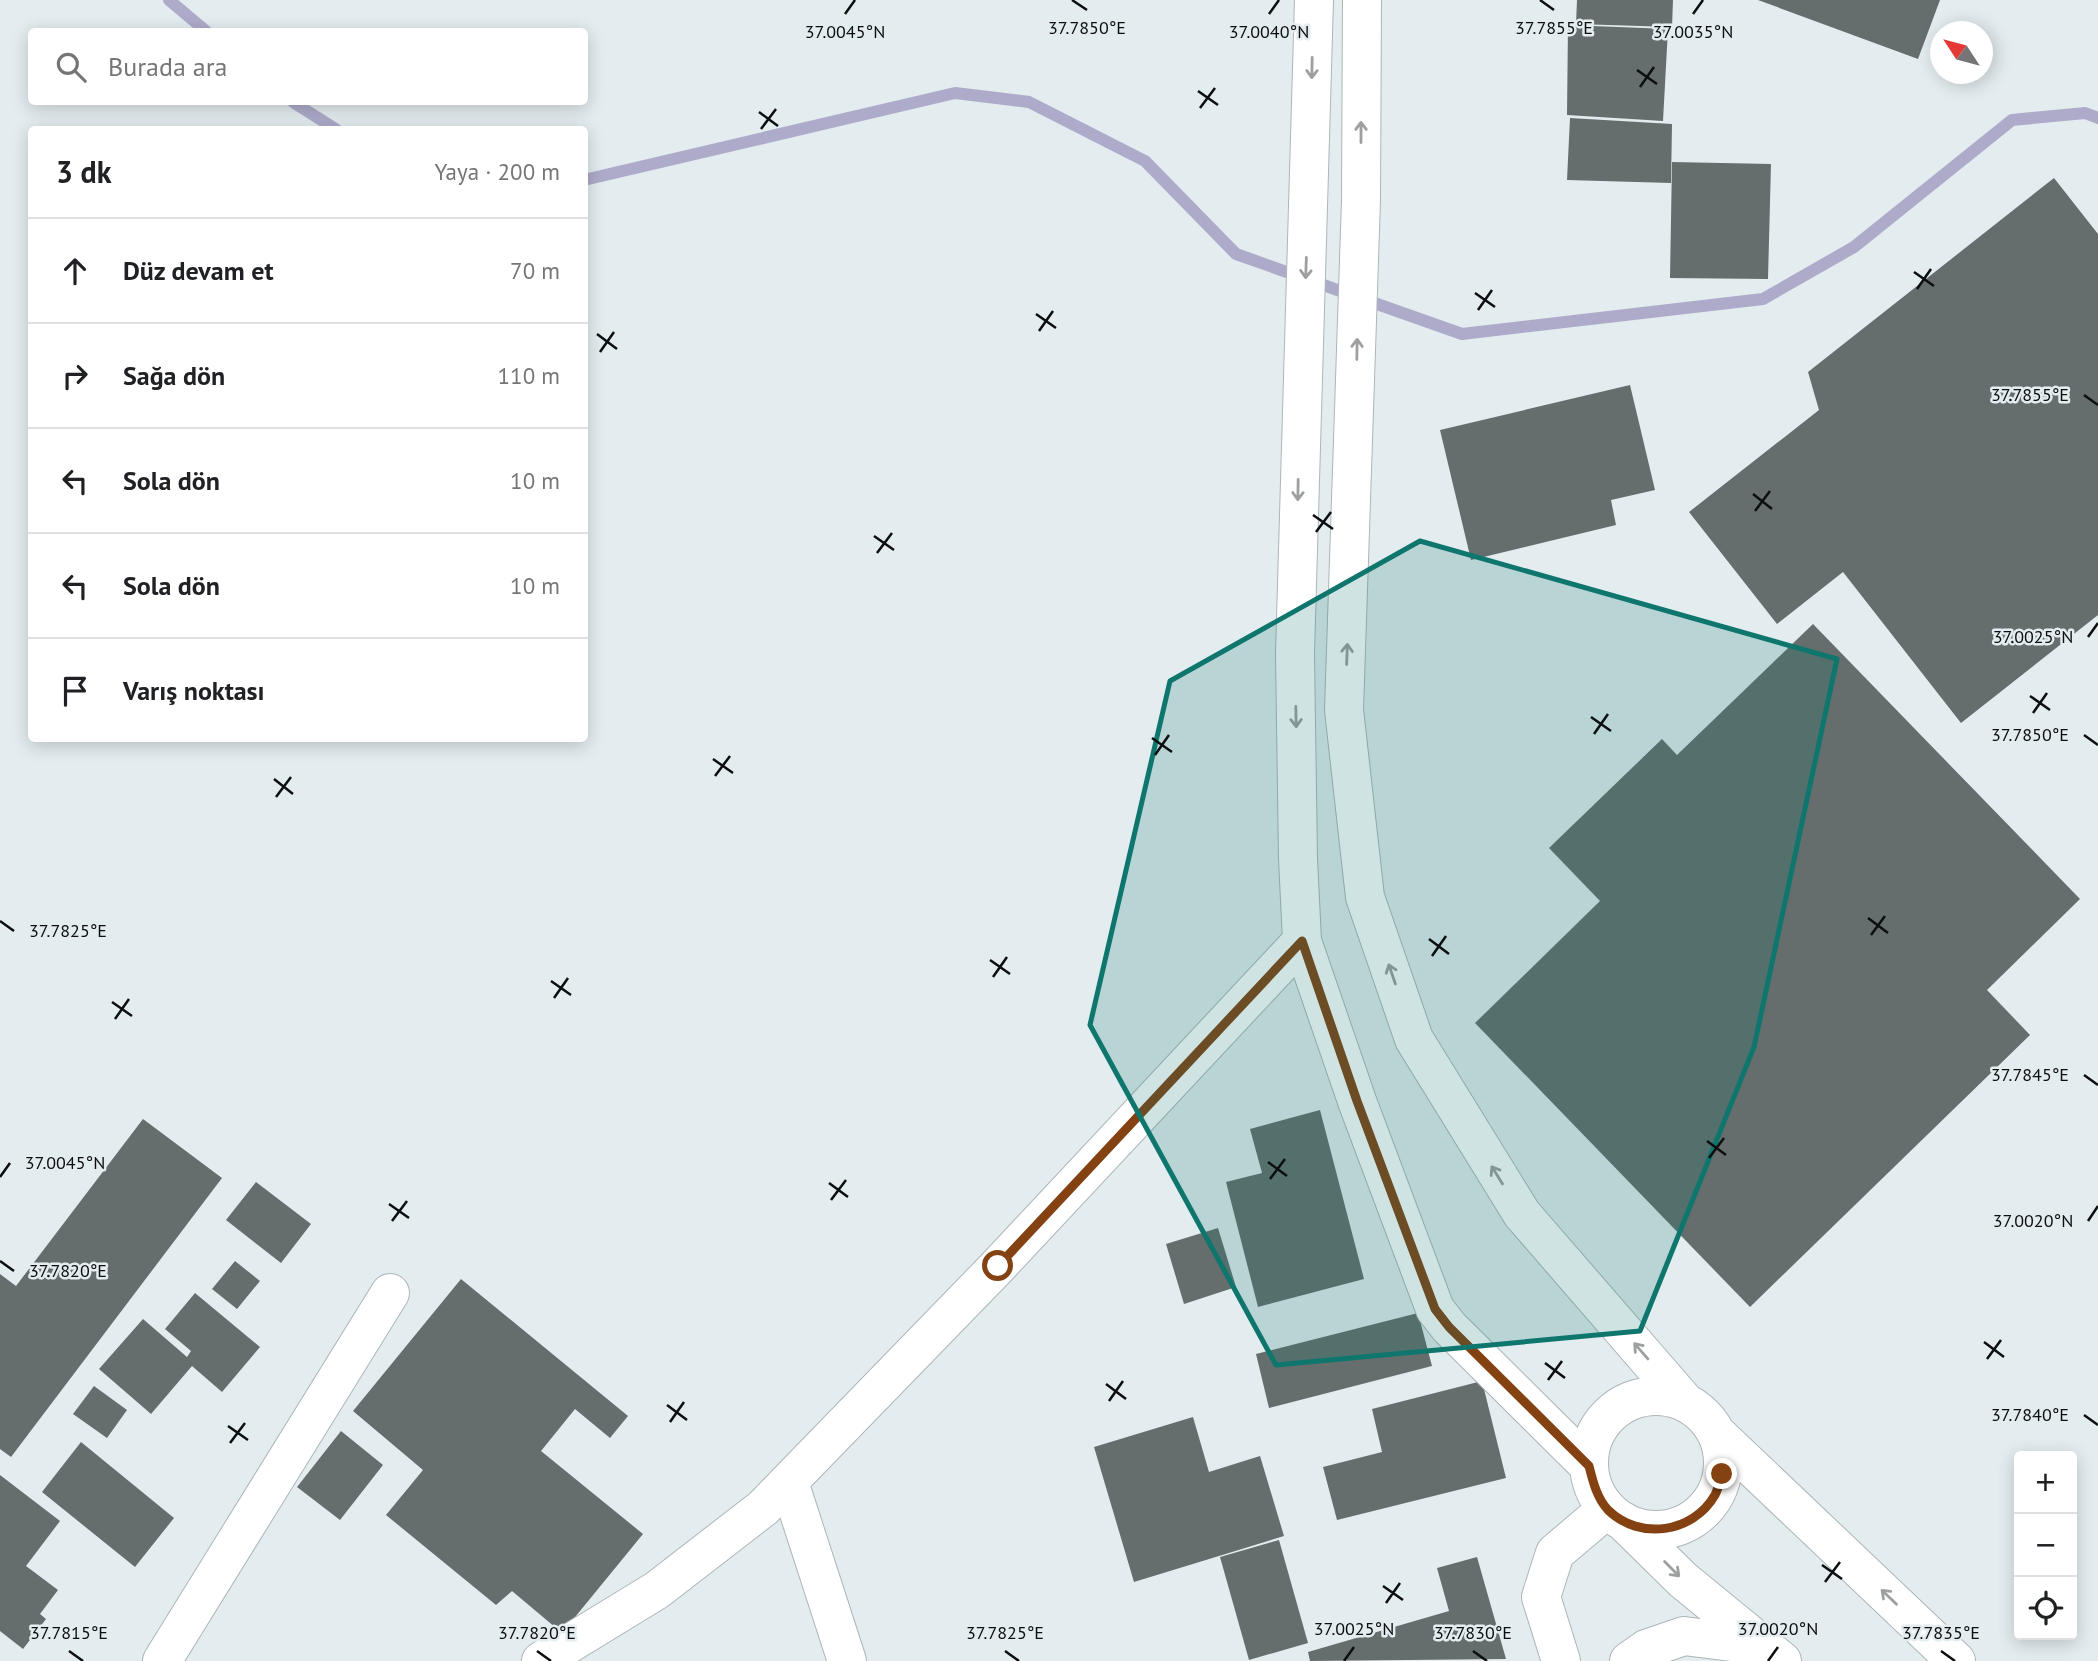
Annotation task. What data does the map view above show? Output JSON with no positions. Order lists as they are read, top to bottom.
{
  "north": "top left",
  "page": {
    "search": "Burada ara",
    "heading": ["3 dk", "Yaya · 200 m"],
    "list": [
      ["Düz devam et", "70 m"],
      ["Sağa dön", "110 m"],
      ["Sola dön", "10 m"],
      ["Sola dön", "10 m"],
      "Varış noktası"
    ],
    "map_buttons": ["+", "−"]
  },
  "coordinates": [
    "37.7850°E",
    "37.7855°E",
    "37.0045°N",
    "37.0040°N",
    "37.0035°N",
    "37.0025°N",
    "37.7825°E",
    "37.7845°E",
    "37.0020°N",
    "37.7820°E",
    "37.7840°E",
    "37.7815°E",
    "37.7830°E",
    "37.7835°E"
  ]
}
